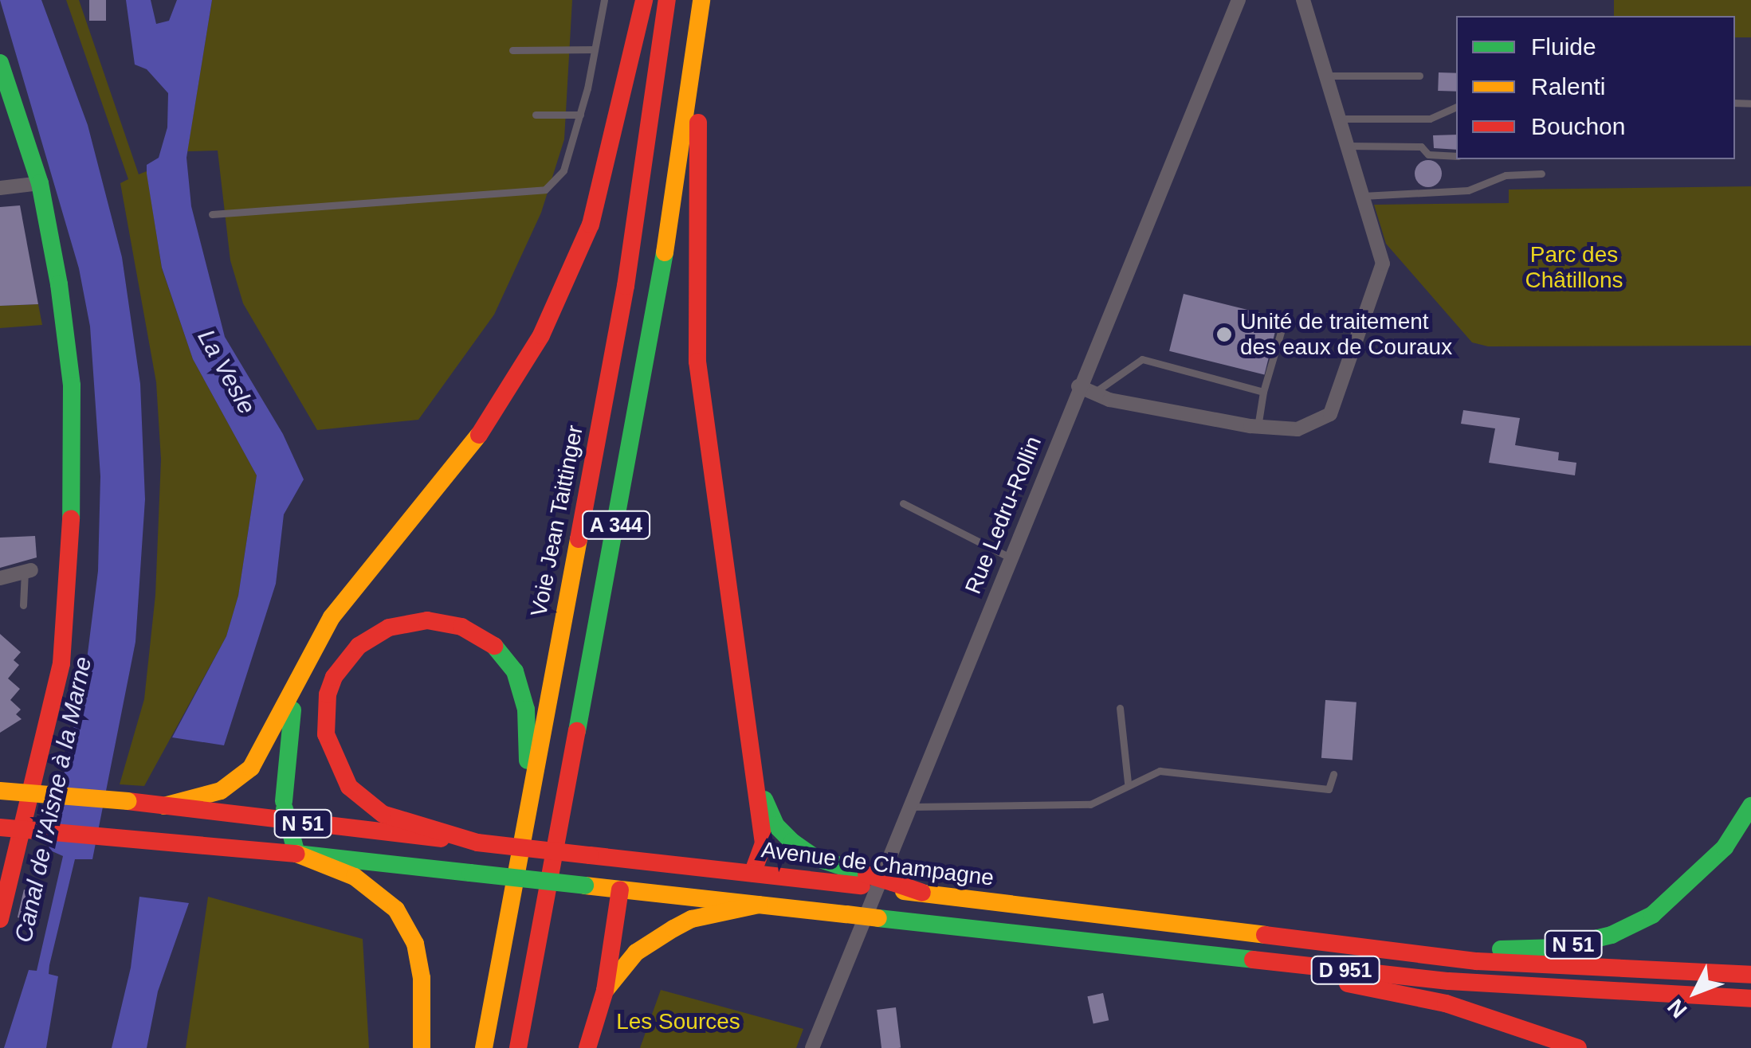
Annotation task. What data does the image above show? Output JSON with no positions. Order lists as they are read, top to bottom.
{
  "streets": {
    "main road": [
      "Voie Jean Taittinger",
      "A 344",
      "N 51",
      "Avenue de Champagne",
      "D 951"
    ],
    "street": ["Rue Ledru-Rollin"]
  },
  "crossings": [
    ["N 51", "Avenue de Champagne"],
    ["N 51", "D 951"]
  ],
  "water": ["La Vesle", "Canal de l'Aisne à la Marne"],
  "parks": ["Parc des Châtillons", "Les Sources"],
  "places": ["Unité de traitement des eaux de Couraux"],
  "legend": ["Fluide", "Ralenti", "Bouchon"],
  "north": "bottom left"
}
